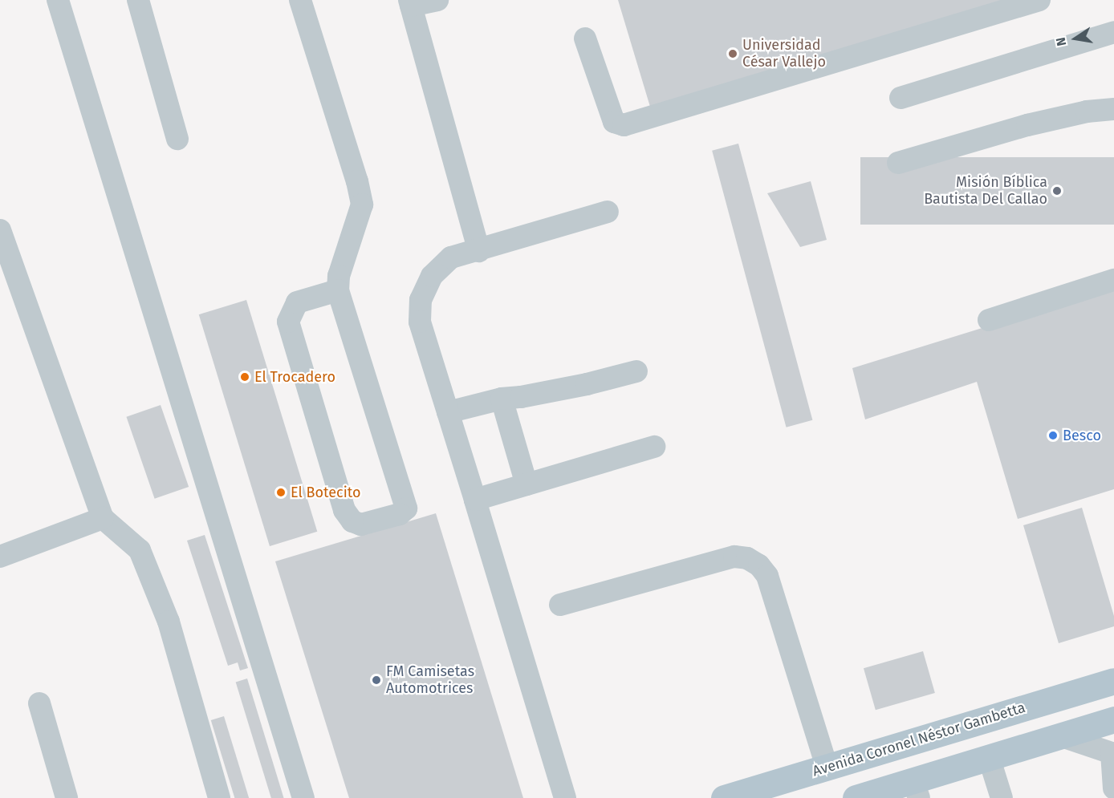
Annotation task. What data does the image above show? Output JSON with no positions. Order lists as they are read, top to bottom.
{
  "streets": {
    "main road": ["Avenida Coronel Néstor Gambetta"]
  },
  "places": [
    "Universidad César Vallejo",
    "Misión Bíblica Bautista Del Callao",
    "El Trocadero",
    "Besco",
    "El Botecito",
    "FM Camisetas Automotrices"
  ],
  "north": "left"
}
